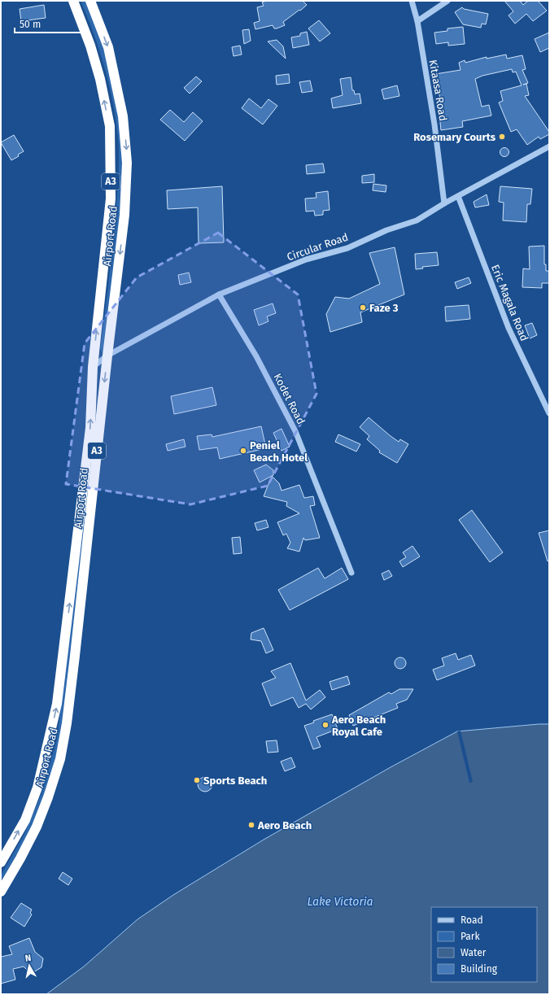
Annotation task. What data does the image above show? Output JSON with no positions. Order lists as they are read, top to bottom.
{
  "streets": {
    "highway": ["A3", "Airport Road"],
    "street": [
      "Kitaasa Road",
      "Circular Road",
      "Eric Magala Road",
      "Kodet Road"
    ]
  },
  "crossings": [
    ["Kitaasa Road", "Circular Road"],
    ["Airport Road", "Circular Road"],
    ["Circular Road", "Eric Magala Road"],
    ["Circular Road", "Kodet Road"]
  ],
  "water": ["Lake Victoria"],
  "places": [
    "Rosemary Courts",
    "Faze 3",
    "Peniel Beach Hotel",
    "Aero Beach Royal Cafe",
    "Sports Beach",
    "Aero Beach"
  ],
  "legend": [
    "Road",
    "Park",
    "Water",
    "Building"
  ],
  "scale_bar": "50 m",
  "north": "top"
}
